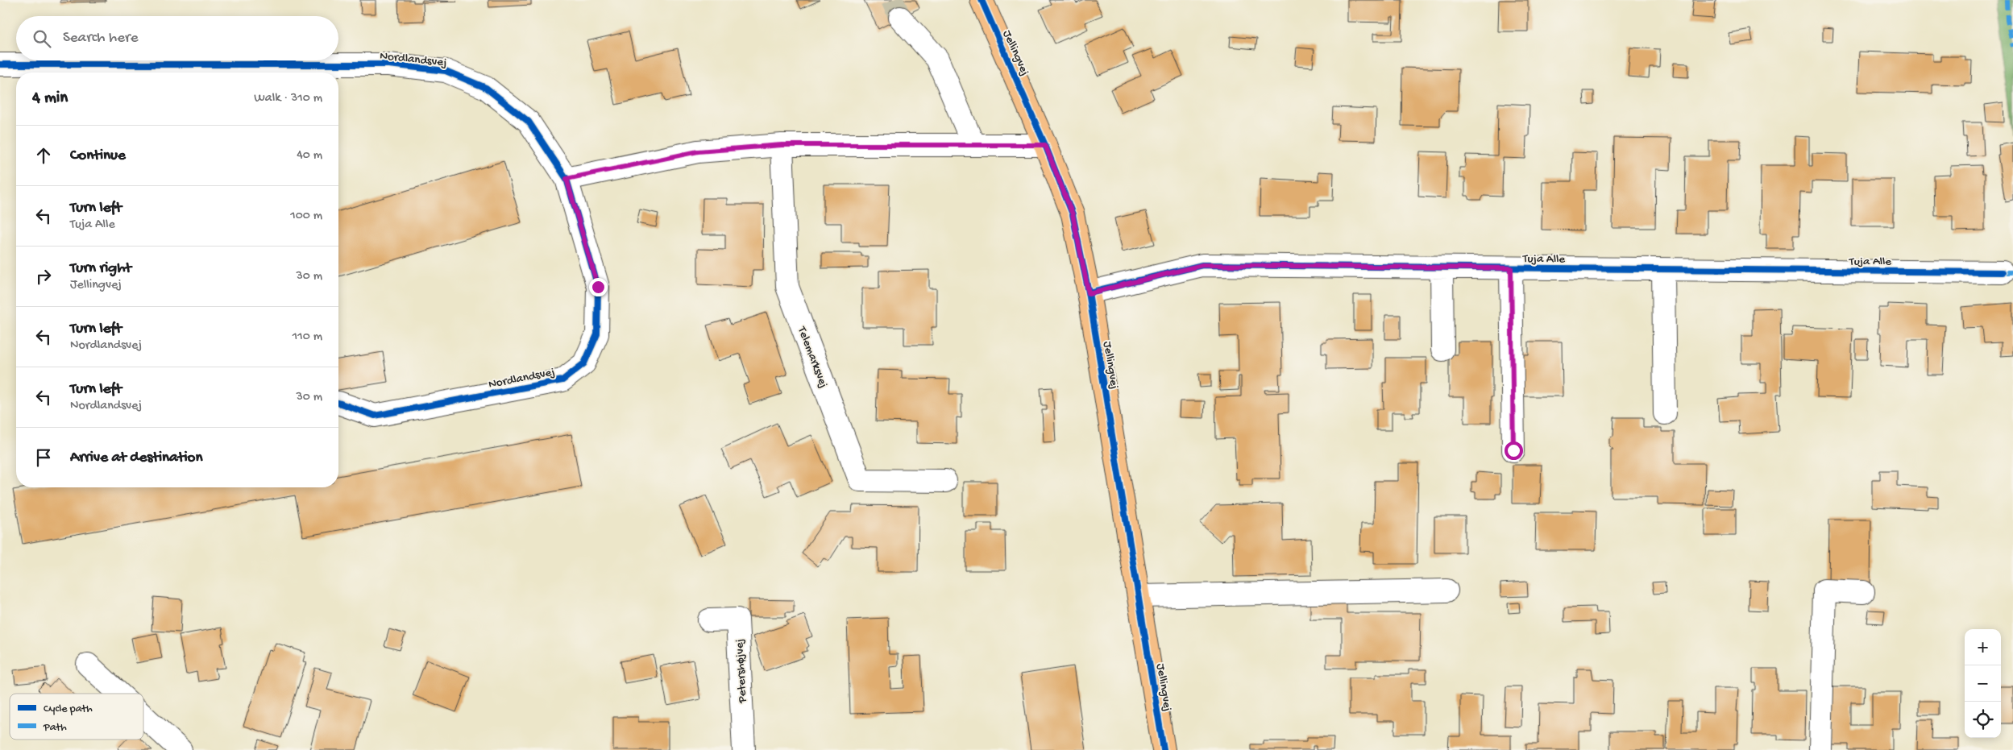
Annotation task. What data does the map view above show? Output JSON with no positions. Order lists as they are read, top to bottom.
{
  "streets": {
    "main road": ["Jellingvej"],
    "street": [
      "Nordlandsvej",
      "Tuja Alle",
      "Telemarksvej",
      "Petershøjvej"
    ]
  },
  "crossings": [
    ["Jellingvej", "Tuja Alle"]
  ],
  "legend": ["Cycle path", "Path"],
  "page": {
    "search": "Search here",
    "heading": ["4 min", "Walk · 310 m"],
    "list": [
      ["Continue", "40 m"],
      ["Turn left", "Tuja Alle", "100 m"],
      ["Turn right", "Jellingvej", "30 m"],
      ["Turn left", "Nordlandsvej", "110 m"],
      ["Turn left", "Nordlandsvej", "30 m"],
      "Arrive at destination"
    ],
    "map_buttons": ["+", "−"]
  }
}
